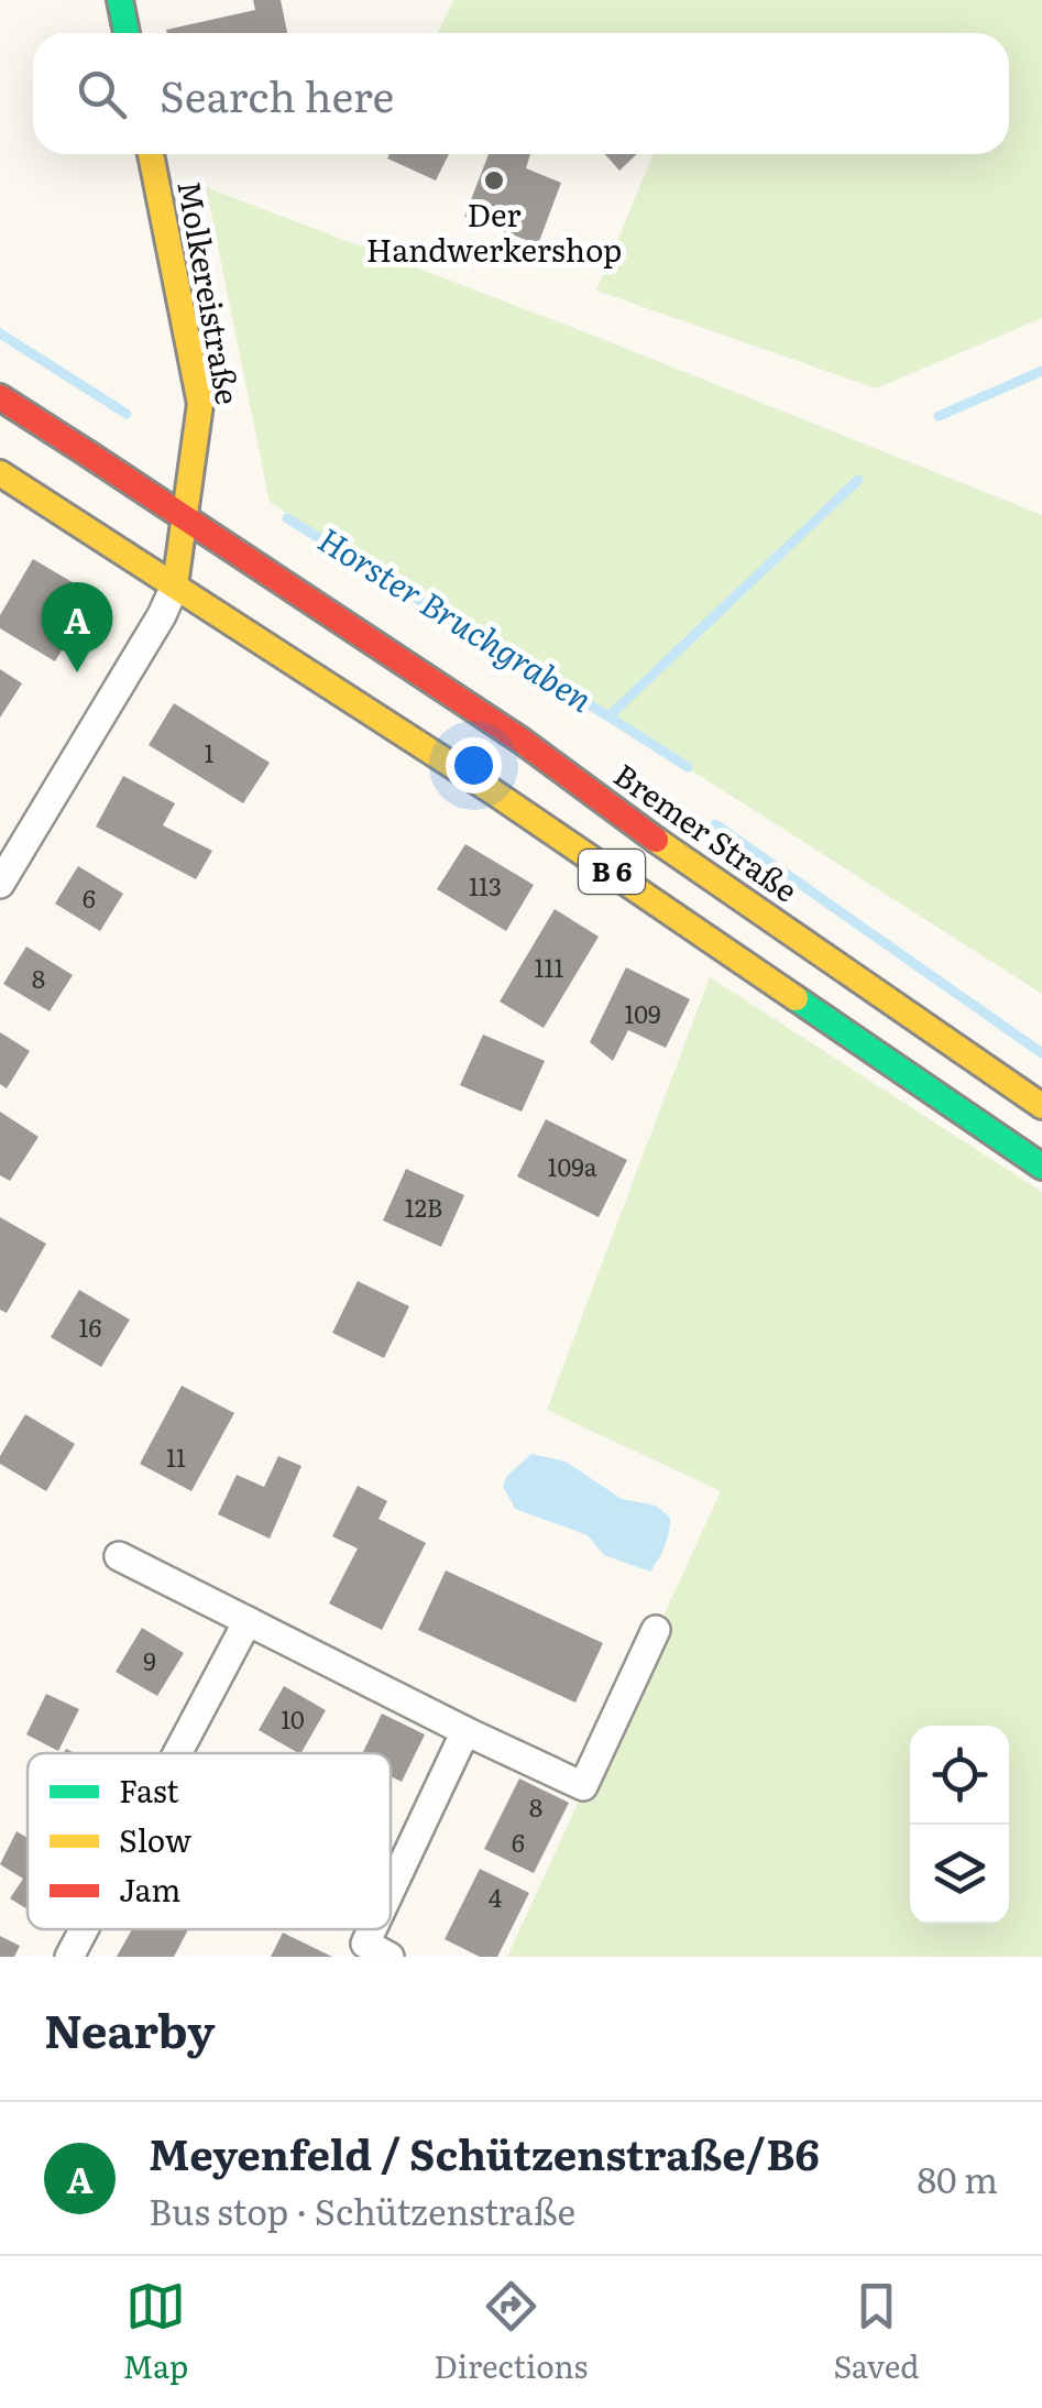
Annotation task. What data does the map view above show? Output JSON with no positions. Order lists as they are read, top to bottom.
{
  "streets": {
    "main road": ["Molkereistraße", "Bremer Straße", "B 6"]
  },
  "crossings": [
    ["Molkereistraße", "Bremer Straße"],
    ["Molkereistraße", "B 6"]
  ],
  "water": ["Horster Bruchgraben"],
  "places": ["Der Handwerkershop"],
  "house_numbers": [
    "1",
    "113",
    "6",
    "111",
    "8",
    "109",
    "109a",
    "12B",
    "16",
    "11",
    "9",
    "10",
    "8",
    "6",
    "4"
  ],
  "legend": ["Fast", "Slow", "Jam"],
  "page": {
    "search": "Search here",
    "pins": "A",
    "heading": "Nearby",
    "list": [
      {
        "mark": "A",
        "name": "Meyenfeld / Schützenstraße/B6",
        "note": "Bus stop · Schützenstraße",
        "value": "80 m"
      }
    ],
    "nav": ["Map", "Directions", "Saved"]
  }
}
